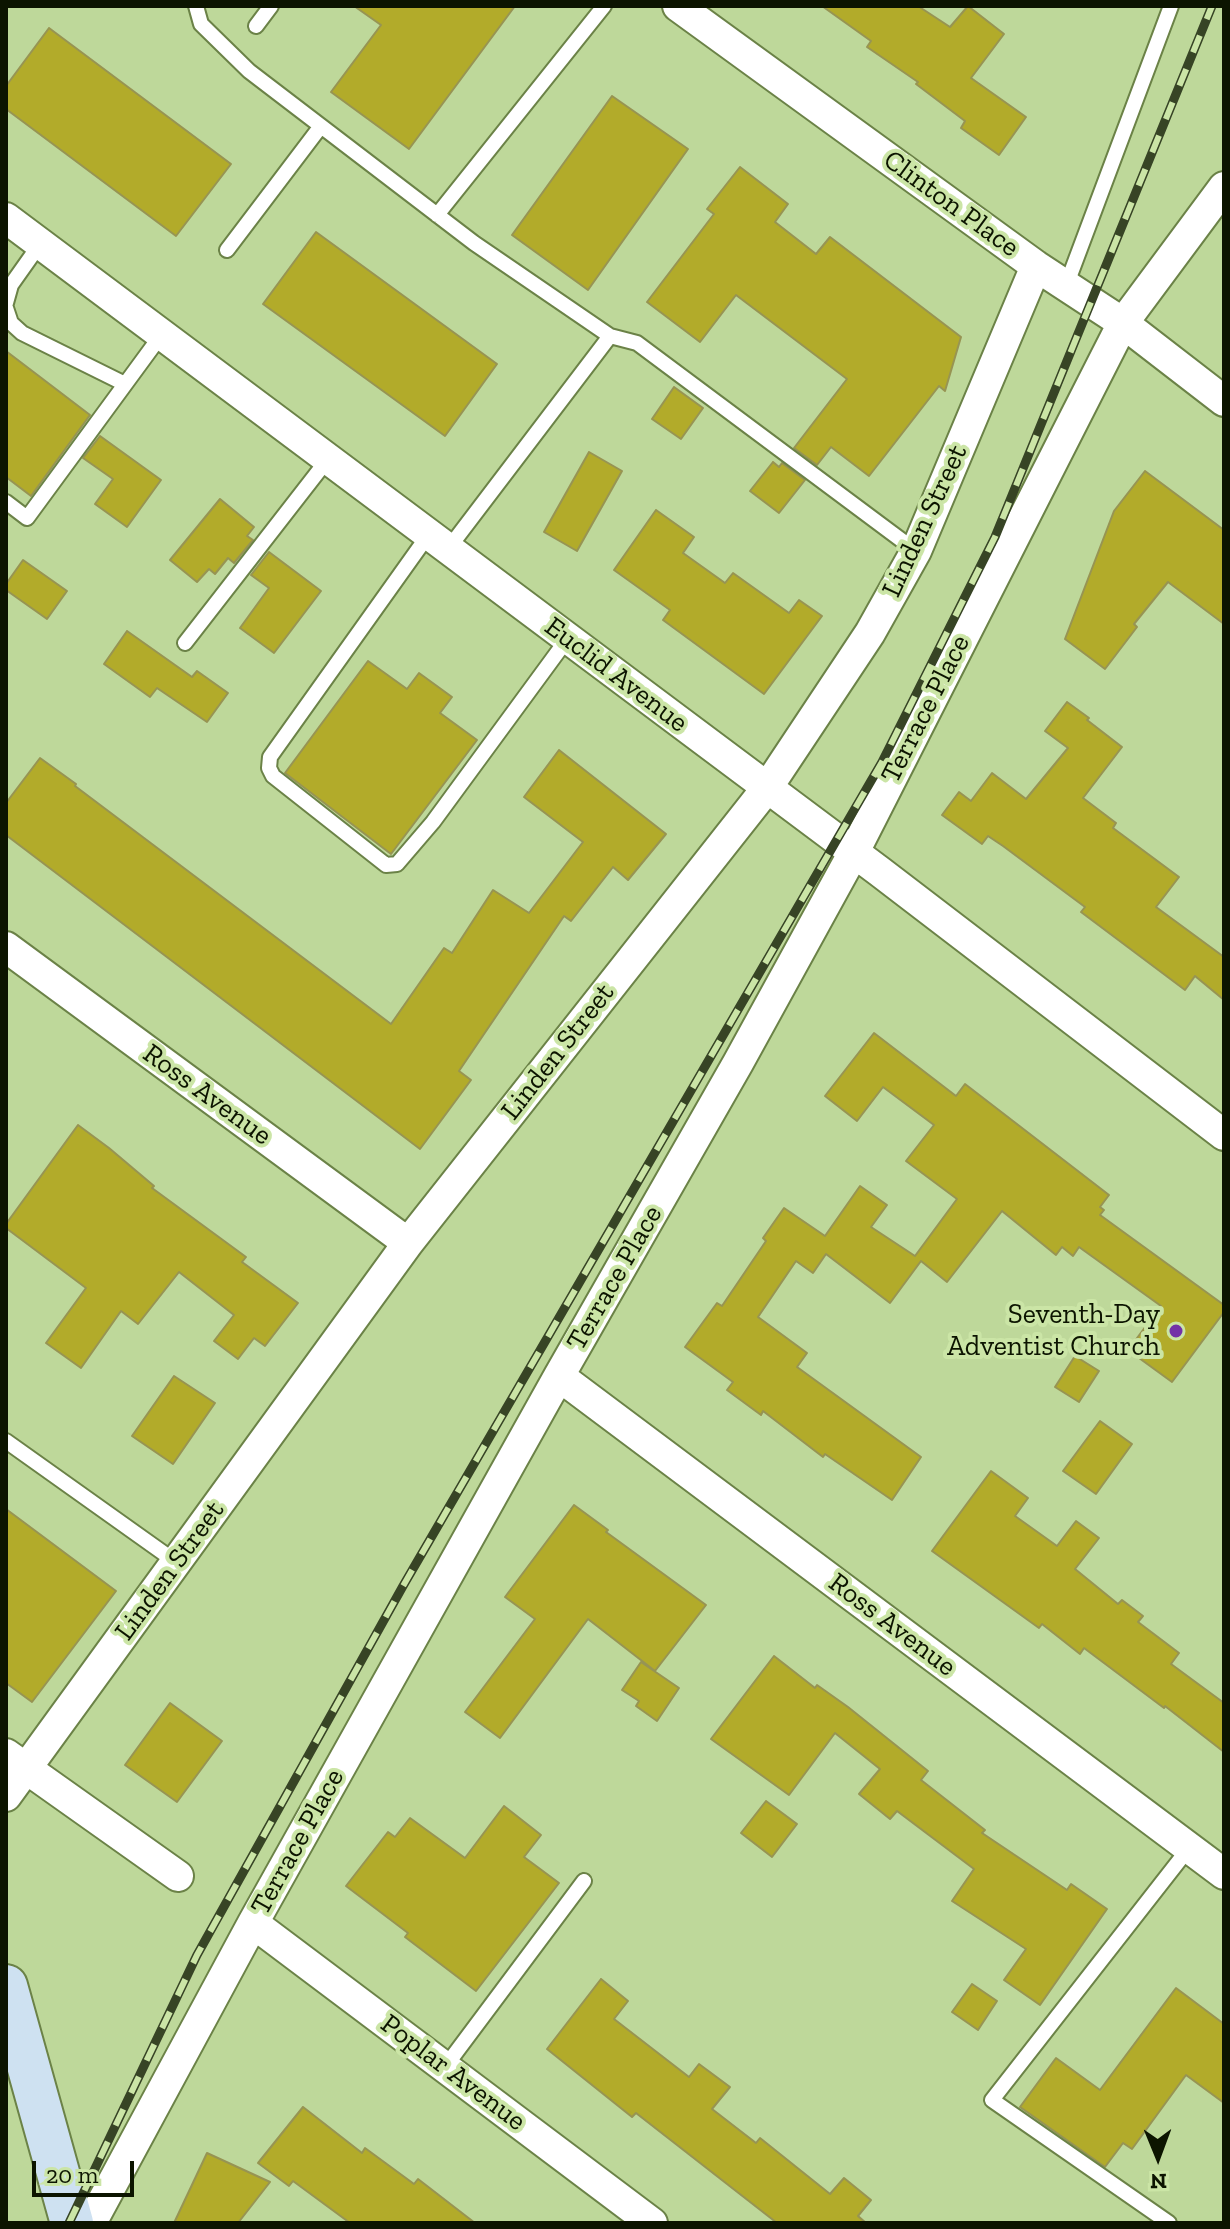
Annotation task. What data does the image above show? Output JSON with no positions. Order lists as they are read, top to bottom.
{
  "streets": {
    "street": [
      "Clinton Place",
      "Linden Street",
      "Euclid Avenue",
      "Terrace Place",
      "Ross Avenue",
      "Poplar Avenue"
    ]
  },
  "crossings": [
    ["Clinton Place", "Linden Street"],
    ["Clinton Place", "Terrace Place"],
    ["Linden Street", "Euclid Avenue"],
    ["Linden Street", "Ross Avenue"],
    ["Euclid Avenue", "Terrace Place"],
    ["Terrace Place", "Ross Avenue"],
    ["Terrace Place", "Poplar Avenue"]
  ],
  "places": ["Seventh-Day Adventist Church"],
  "scale_bar": "20 m",
  "north": "bottom"
}
